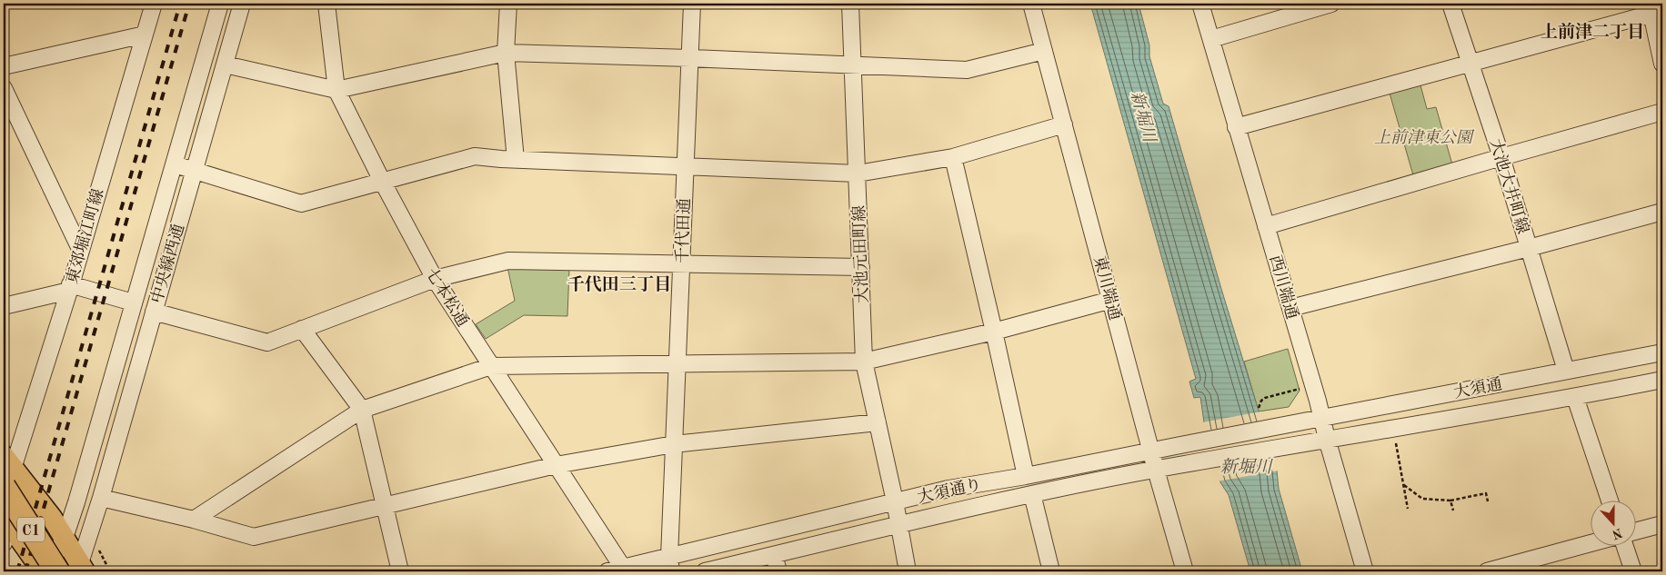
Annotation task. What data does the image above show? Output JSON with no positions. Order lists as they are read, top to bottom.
{
  "streets": {
    "highway": ["C1"],
    "street": [
      "大池大井町線",
      "千代田通",
      "東郊堀江町線",
      "大池元田町線",
      "中央線西通",
      "西川端通",
      "東川端通",
      "七本松通",
      "大須通",
      "大須通り"
    ]
  },
  "crossings": [
    ["大池大井町線", "大須通"],
    ["千代田通", "大須通り"],
    ["東郊堀江町線", "C1"],
    ["大池元田町線", "大須通り"],
    ["西川端通", "大須通"],
    ["西川端通", "大須通り"],
    ["東川端通", "大須通り"],
    ["七本松通", "大須通り"],
    ["大須通", "大須通り"]
  ],
  "districts": ["上前津二丁目", "千代田三丁目"],
  "water": ["新堀川"],
  "parks": ["上前津東公園"],
  "north": "bottom"
}
